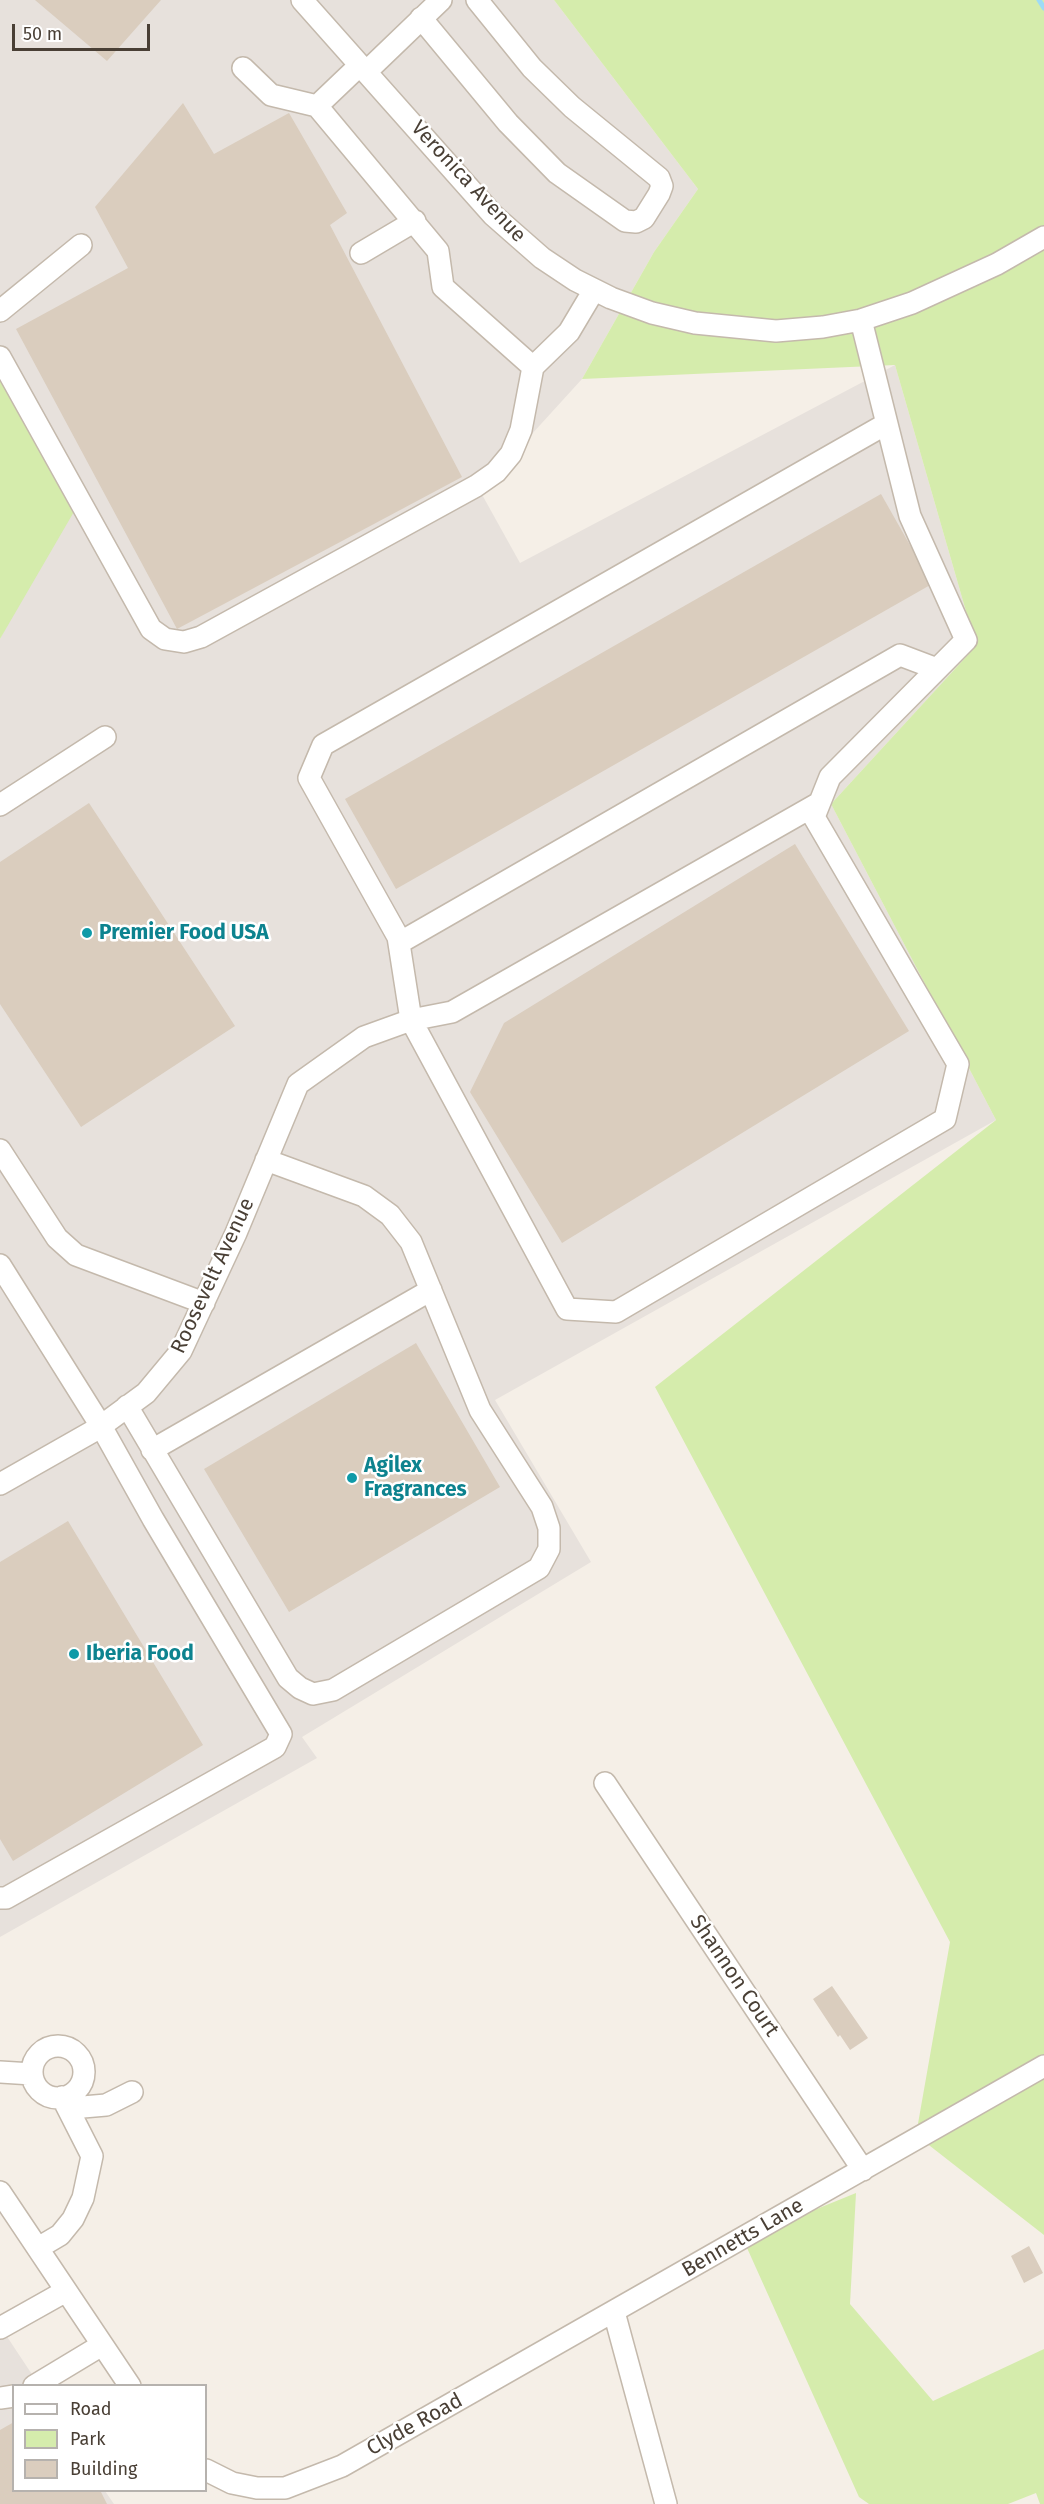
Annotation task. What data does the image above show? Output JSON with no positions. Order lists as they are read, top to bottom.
{
  "streets": {
    "street": [
      "Veronica Avenue",
      "Roosevelt Avenue",
      "Shannon Court",
      "Bennetts Lane",
      "Clyde Road"
    ]
  },
  "crossings": [
    ["Shannon Court", "Bennetts Lane"],
    ["Bennetts Lane", "Clyde Road"]
  ],
  "places": ["Premier Food USA", "Agilex Fragrances", "Iberia Food"],
  "legend": ["Road", "Park", "Building"],
  "scale_bar": "50 m"
}
